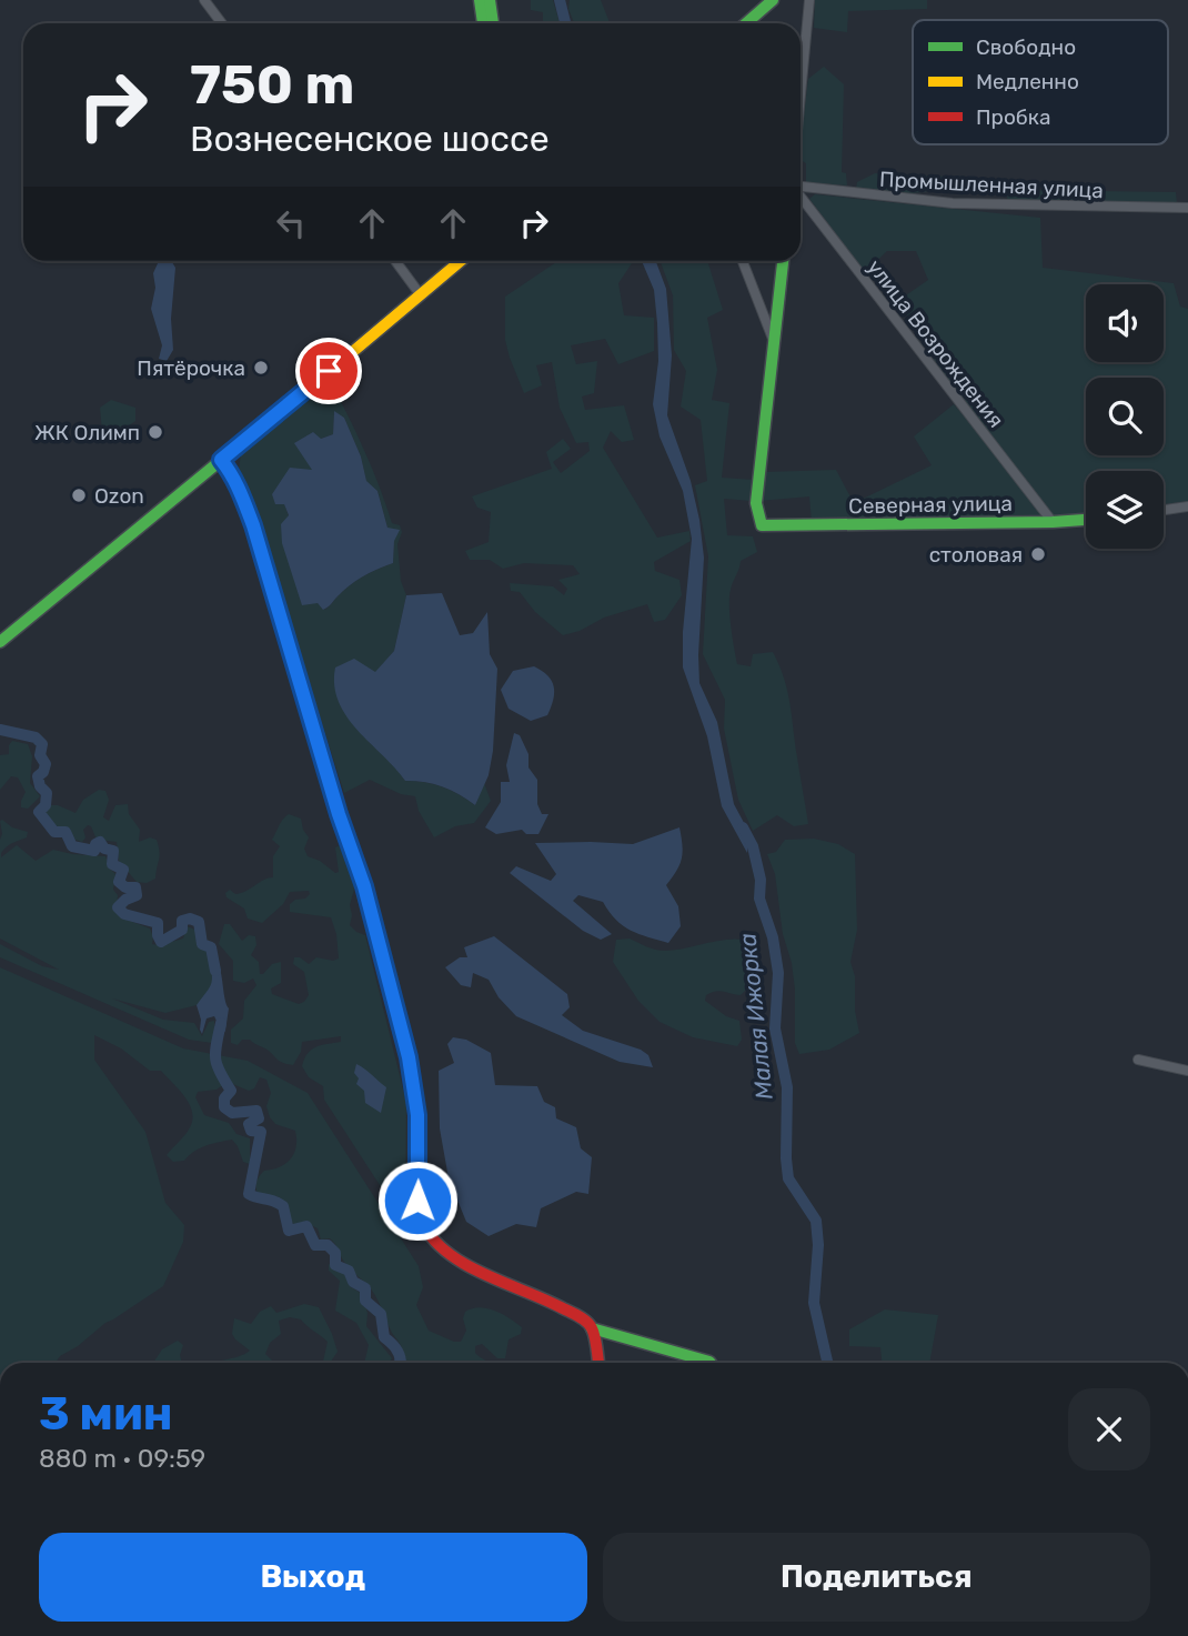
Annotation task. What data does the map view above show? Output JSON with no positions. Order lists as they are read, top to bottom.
{
  "streets": {
    "street": ["Промышленная улица", "улица Возрождения", "Северная улица"]
  },
  "crossings": [
    ["улица Возрождения", "Северная улица"]
  ],
  "water": ["Малая Ижорка"],
  "places": [
    "Пятёрочка",
    "ЖК Олимп",
    "Ozon",
    "столовая"
  ],
  "legend": ["Свободно", "Медленно", "Пробка"],
  "page": {
    "turn": ["750 m", "Вознесенское шоссе"],
    "heading": ["3 мин", "880 m · 09:59"],
    "buttons": ["Выход", "Поделиться"]
  }
}
